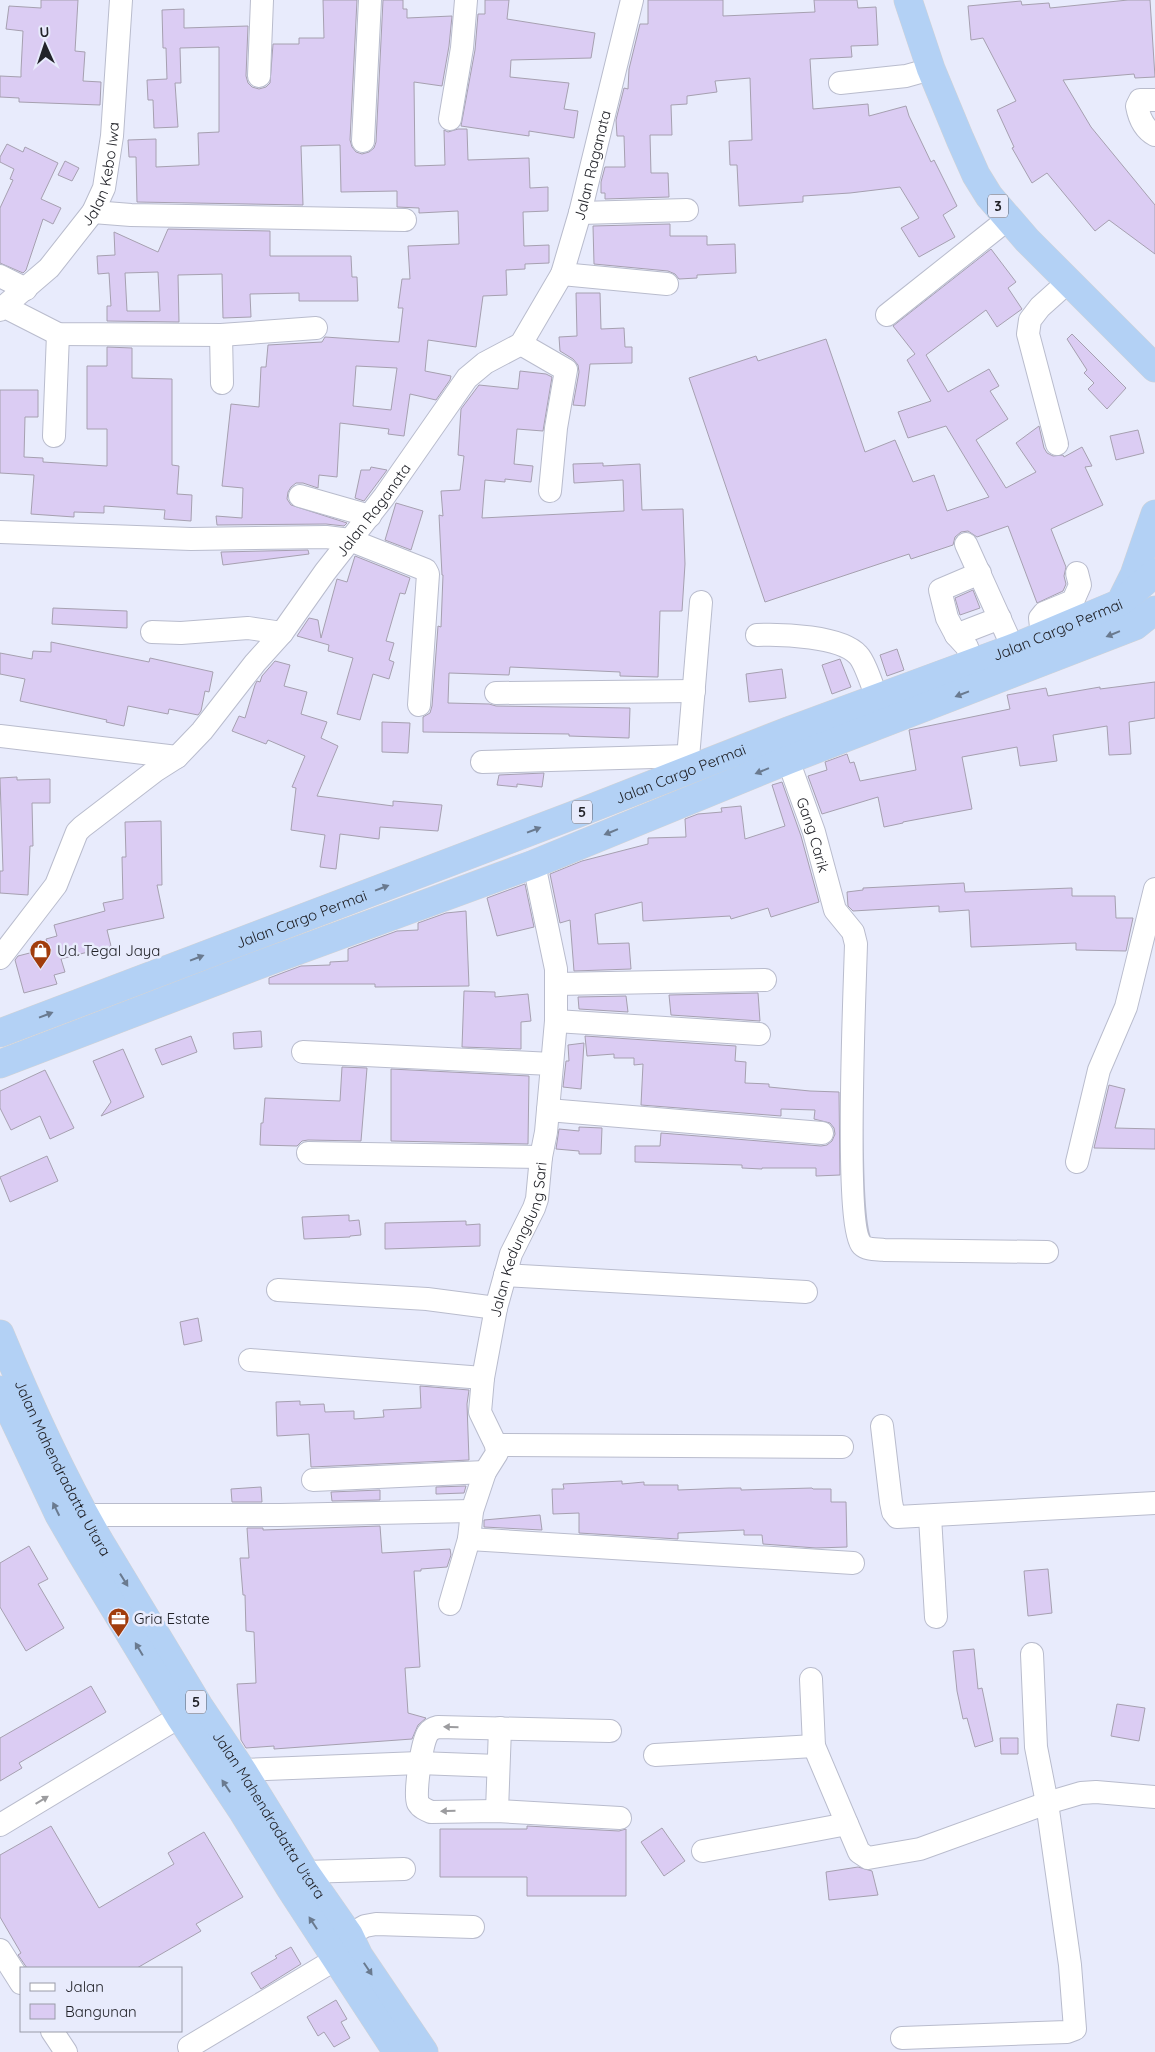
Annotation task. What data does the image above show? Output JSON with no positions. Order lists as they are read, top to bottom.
{
  "streets": {
    "highway": [
      "3",
      "Jalan Cargo Permai",
      "5",
      "Jalan Mahendradatta Utara"
    ],
    "street": [
      "Jalan Raganata",
      "Jalan Kebo Iwa",
      "Gang Carik",
      "Jalan Kedungdung Sari"
    ]
  },
  "crossings": [
    ["Jalan Cargo Permai", "Gang Carik"],
    ["Jalan Cargo Permai", "Jalan Kedungdung Sari"]
  ],
  "places": {
    "shop": ["Ud. Tegal Jaya"],
    "office": ["Gria Estate"]
  },
  "legend": ["Jalan", "Bangunan"],
  "north": "top"
}
